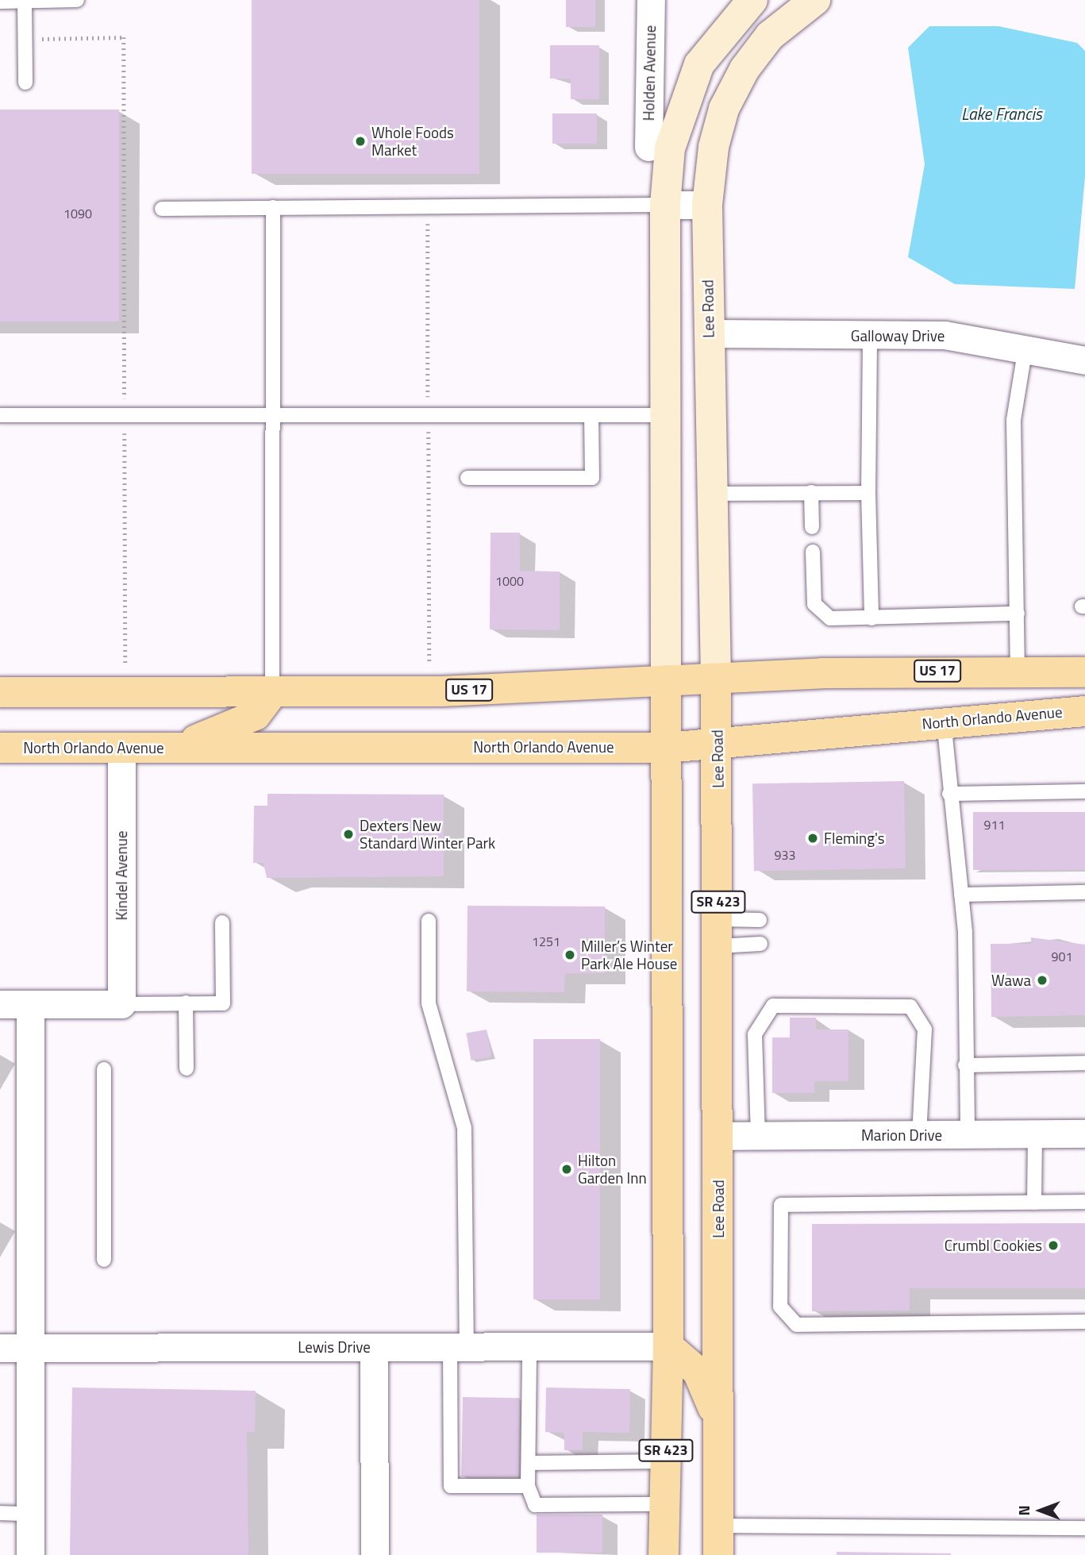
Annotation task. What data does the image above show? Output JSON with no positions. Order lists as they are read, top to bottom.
{
  "streets": {
    "main road": [
      "Lee Road",
      "US 17",
      "North Orlando Avenue",
      "SR 423"
    ],
    "street": [
      "Holden Avenue",
      "Galloway Drive",
      "Kindel Avenue",
      "Marion Drive",
      "Lewis Drive"
    ]
  },
  "crossings": [
    ["Lee Road", "Galloway Drive"],
    ["Lee Road", "US 17"],
    ["Lee Road", "North Orlando Avenue"],
    ["Lee Road", "Marion Drive"],
    ["US 17", "SR 423"],
    ["North Orlando Avenue", "Kindel Avenue"],
    ["North Orlando Avenue", "SR 423"],
    ["SR 423", "Lewis Drive"]
  ],
  "water": ["Lake Francis"],
  "places": [
    "Whole Foods Market",
    "Dexters New Standard Winter Park",
    "Fleming's",
    "Miller’s Winter Park Ale House",
    "Wawa",
    "Hilton Garden Inn",
    "Crumbl Cookies"
  ],
  "house_numbers": [
    "1090",
    "1000",
    "911",
    "933",
    "1251",
    "901"
  ],
  "north": "left"
}
